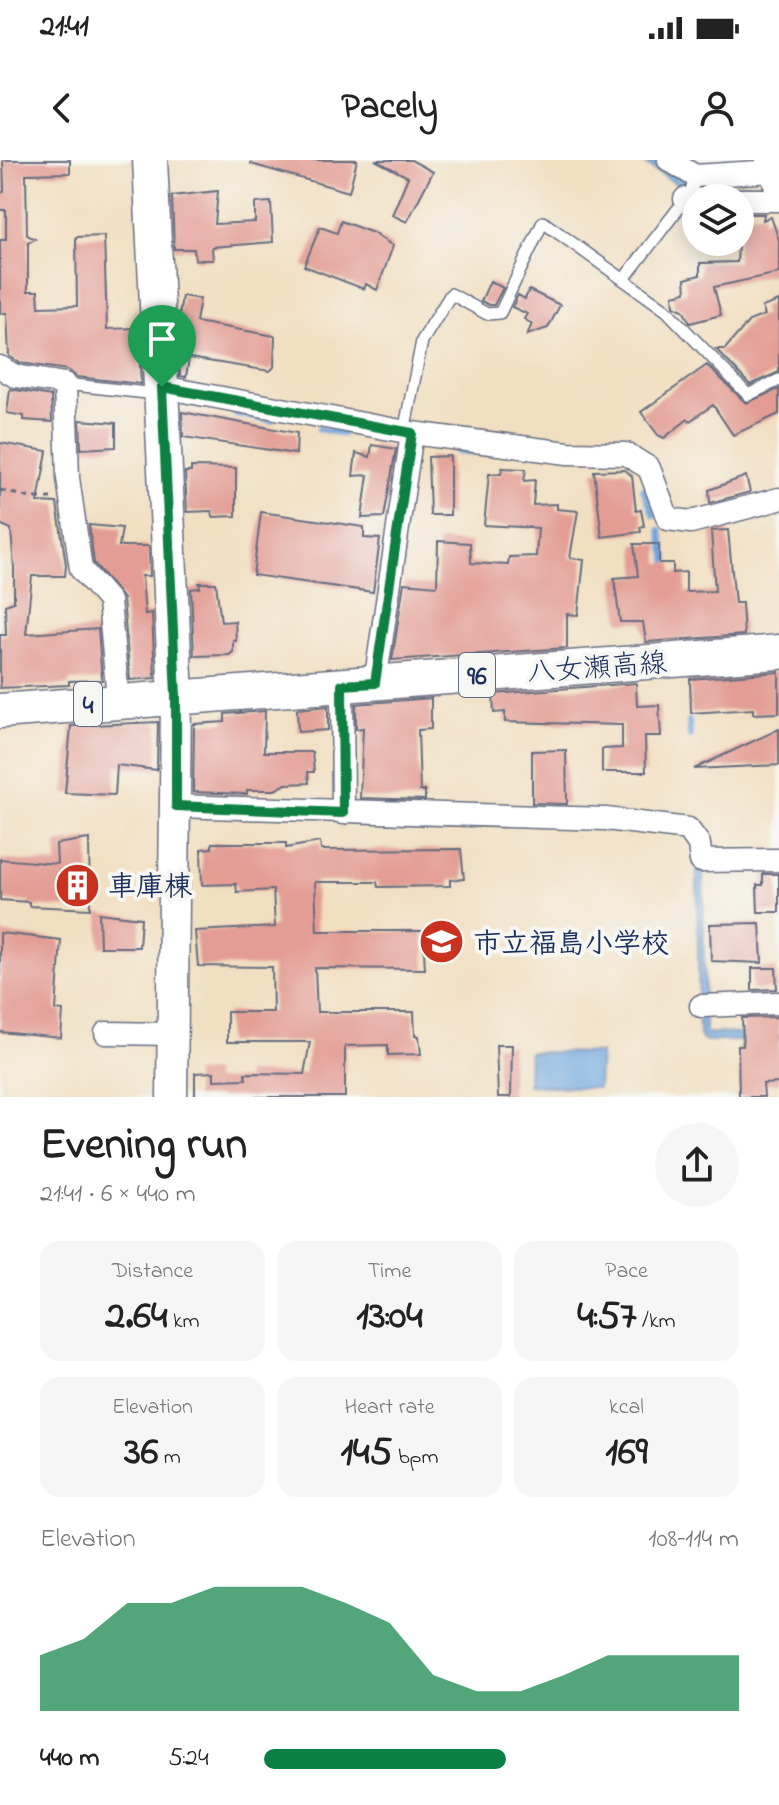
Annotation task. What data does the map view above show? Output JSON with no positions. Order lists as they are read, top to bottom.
{
  "streets": {
    "main road": ["八女瀬高線", "96", "4"]
  },
  "crossings": [
    ["八女瀬高線", "4"]
  ],
  "places": {
    "building": ["車庫棟"],
    "school or university": ["市立福島小学校"]
  },
  "page": {
    "status": "21:41",
    "header": "Pacely",
    "heading": ["Evening run", "21:41 · 6 × 440 m"],
    "stats": [
      ["Distance", "2.64 km"],
      ["Time", "13:04"],
      ["Pace", "4:57 /km"],
      ["Elevation", "36 m"],
      ["Heart rate", "145 bpm"],
      ["kcal", "169"]
    ],
    "chart": ["Elevation", "108–114 m"],
    "list": [
      {
        "name": "440 m",
        "note": "5:24"
      }
    ]
  }
}
